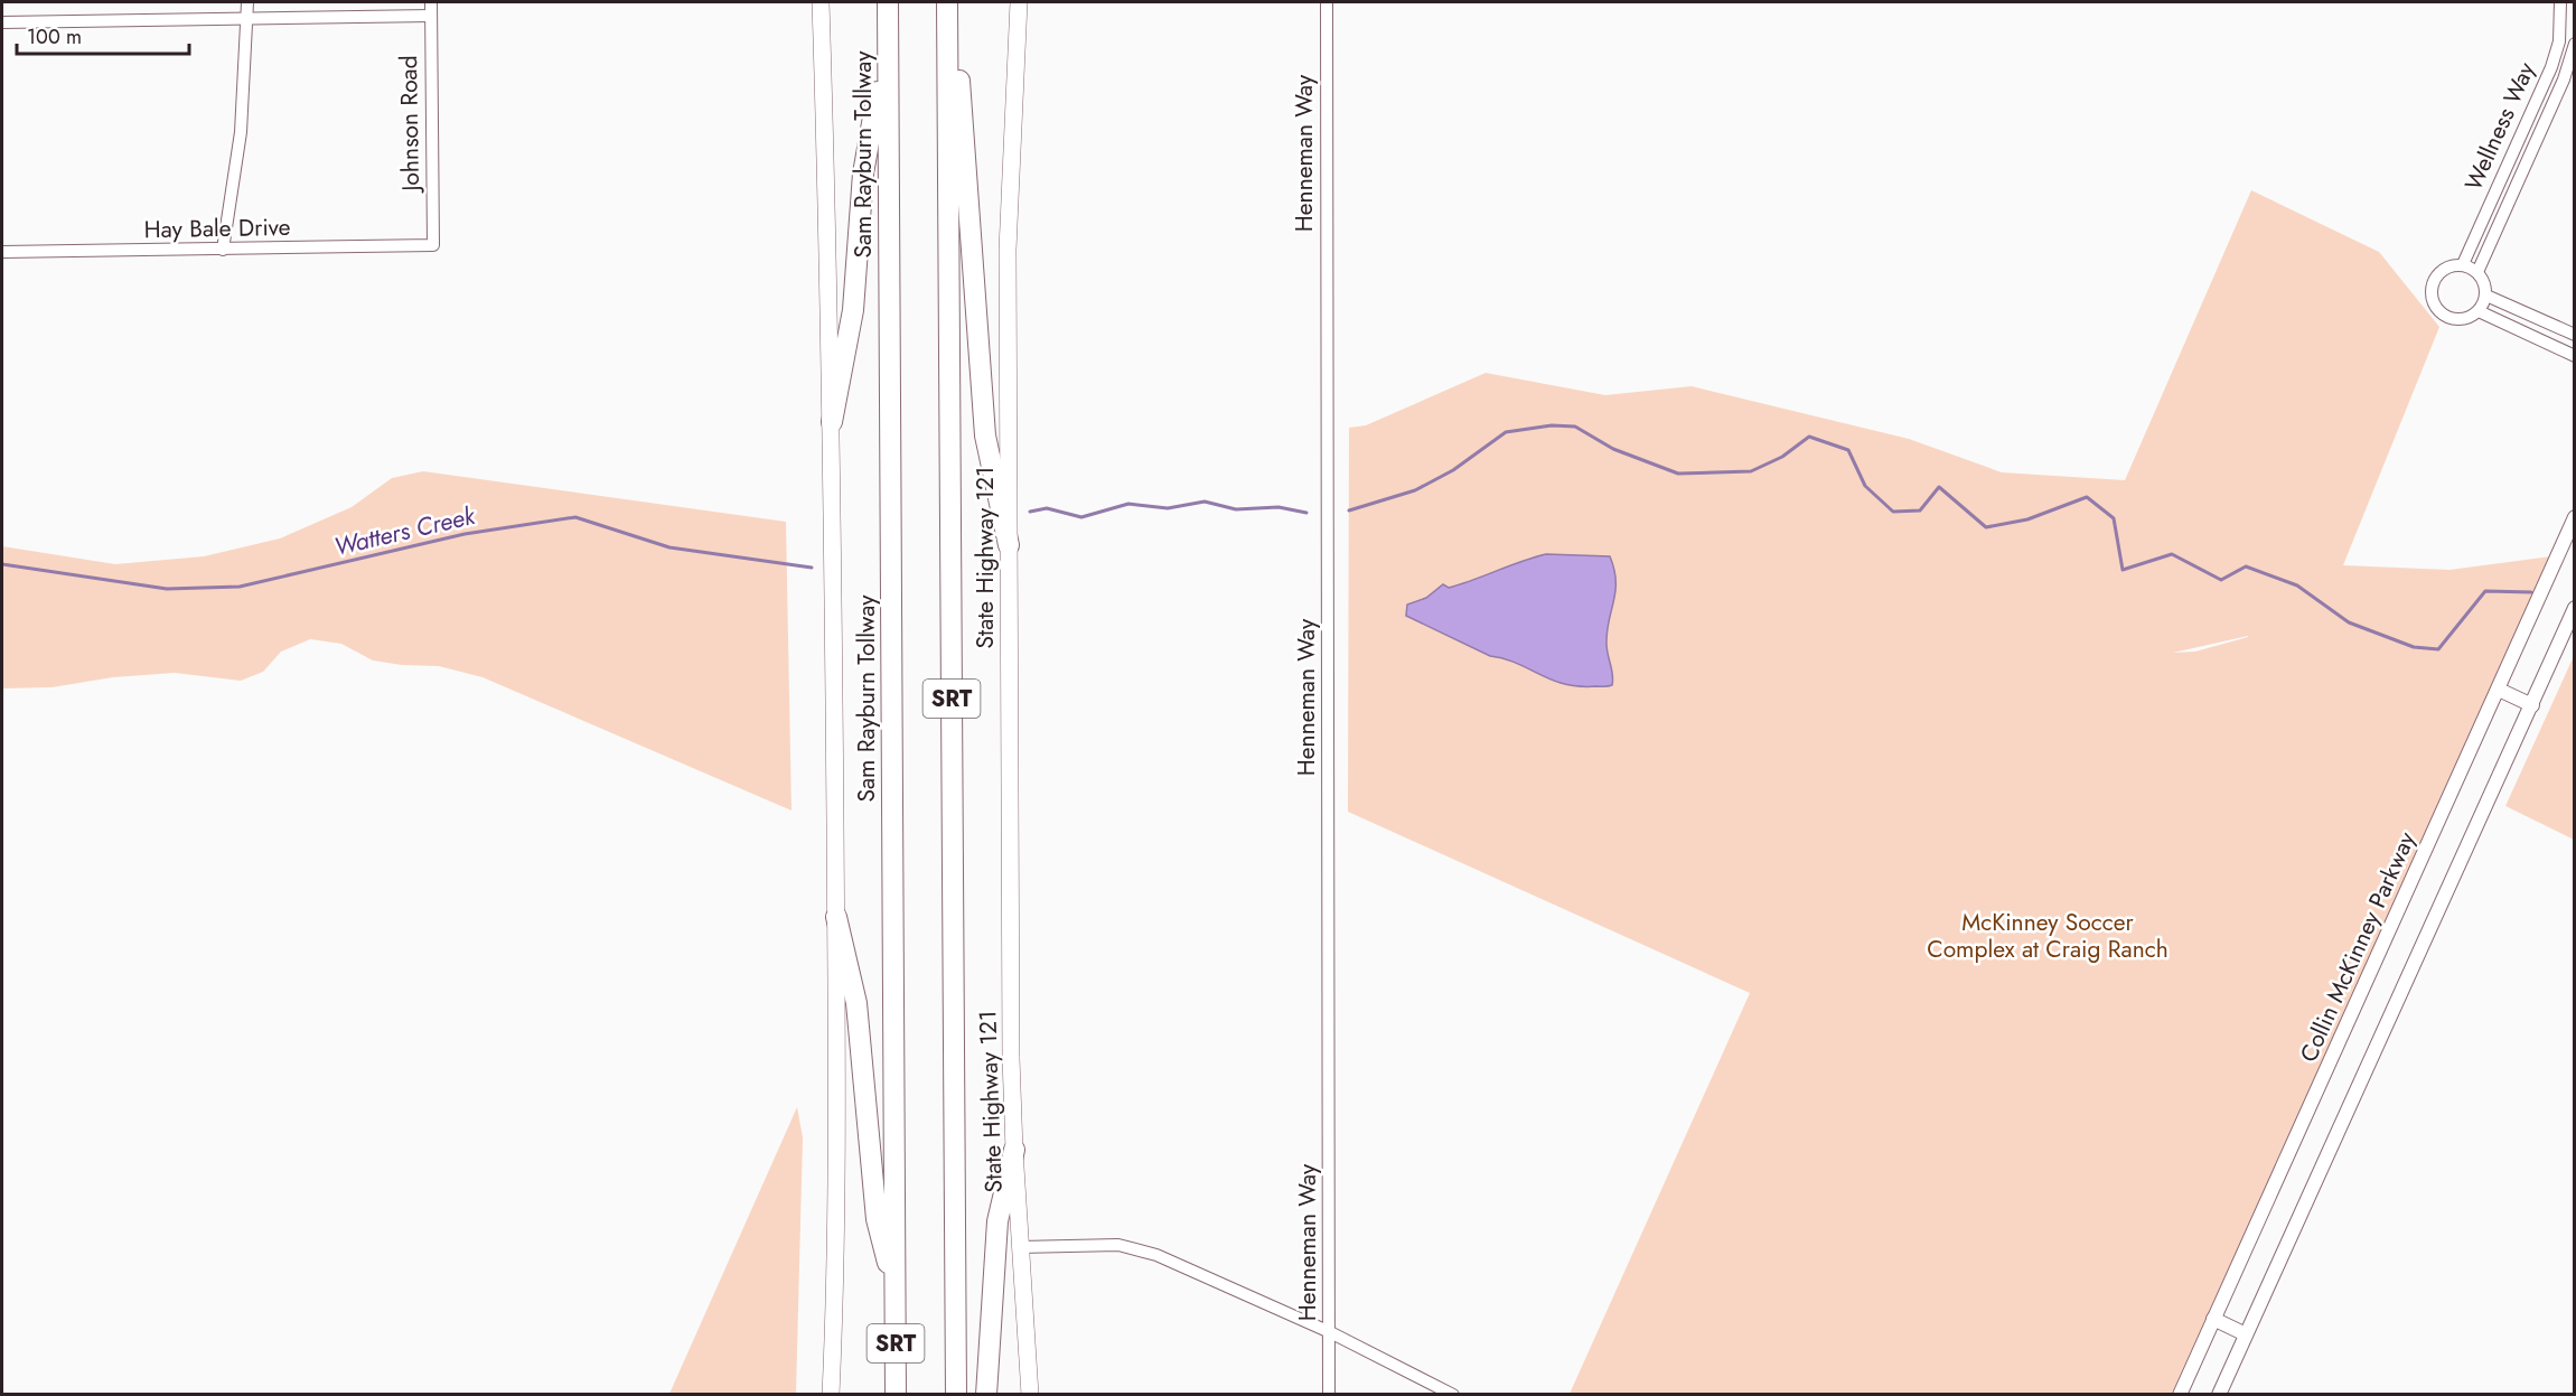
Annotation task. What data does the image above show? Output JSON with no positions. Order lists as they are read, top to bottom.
{
  "streets": {
    "highway": ["Sam Rayburn Tollway", "SRT"],
    "main road": ["State Highway 121"],
    "street": [
      "Johnson Road",
      "Wellness Way",
      "Henneman Way",
      "Hay Bale Drive",
      "Collin McKinney Parkway"
    ]
  },
  "crossings": [
    ["Johnson Road", "Hay Bale Drive"]
  ],
  "water": ["Watters Creek"],
  "parks": ["McKinney Soccer Complex at Craig Ranch"],
  "scale_bar": "100 m"
}
